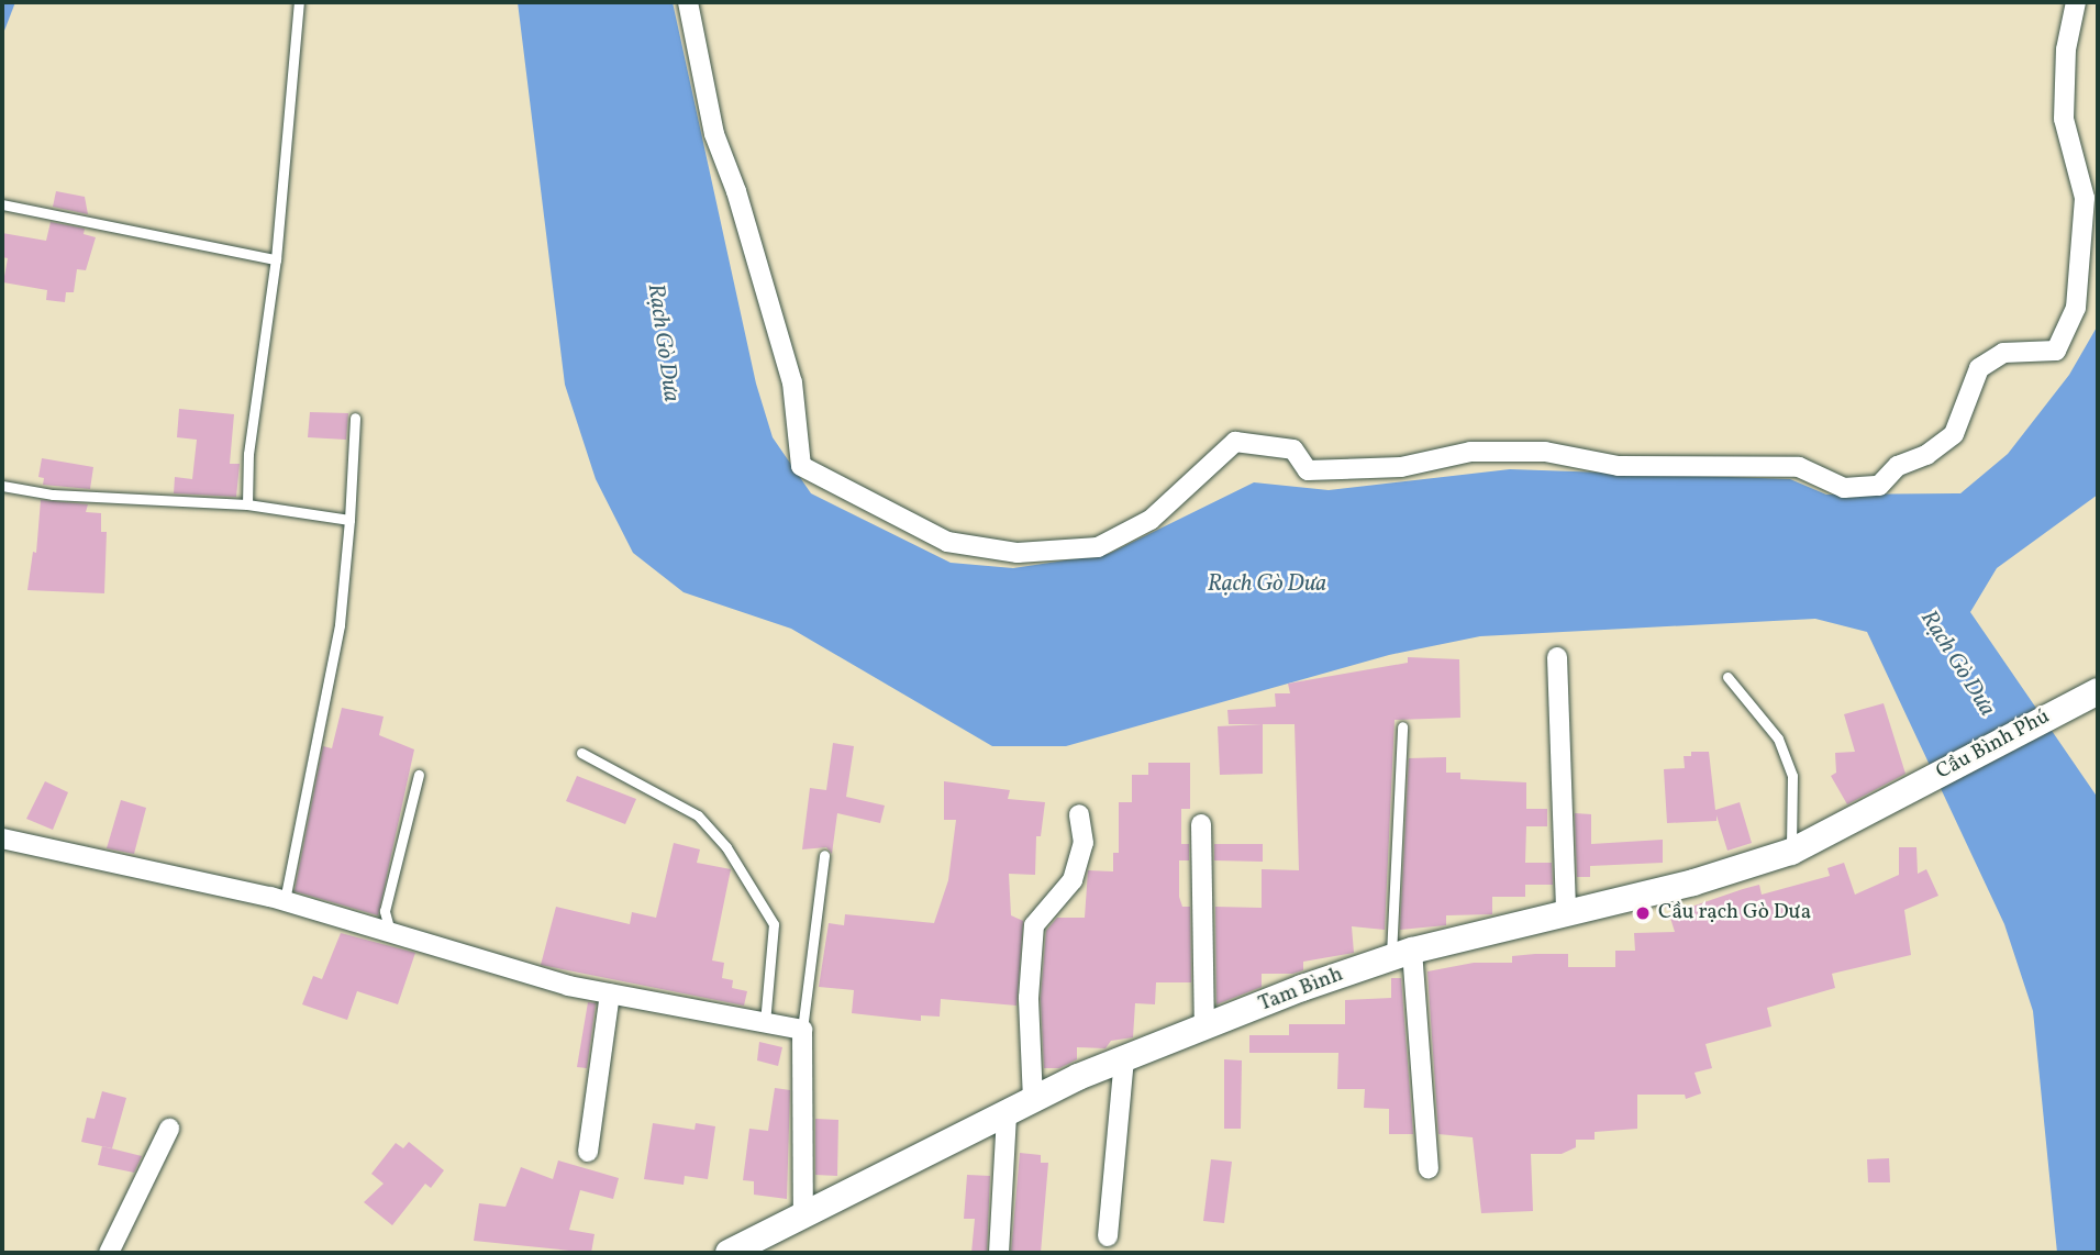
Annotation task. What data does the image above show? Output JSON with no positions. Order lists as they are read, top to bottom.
{
  "streets": {
    "main road": ["Cầu Bình Phú", "Tam Bình"]
  },
  "crossings": [
    ["Cầu Bình Phú", "Tam Bình"]
  ],
  "water": ["Rạch Gò Dưa"],
  "places": ["Cầu rạch Gò Dưa"]
}
